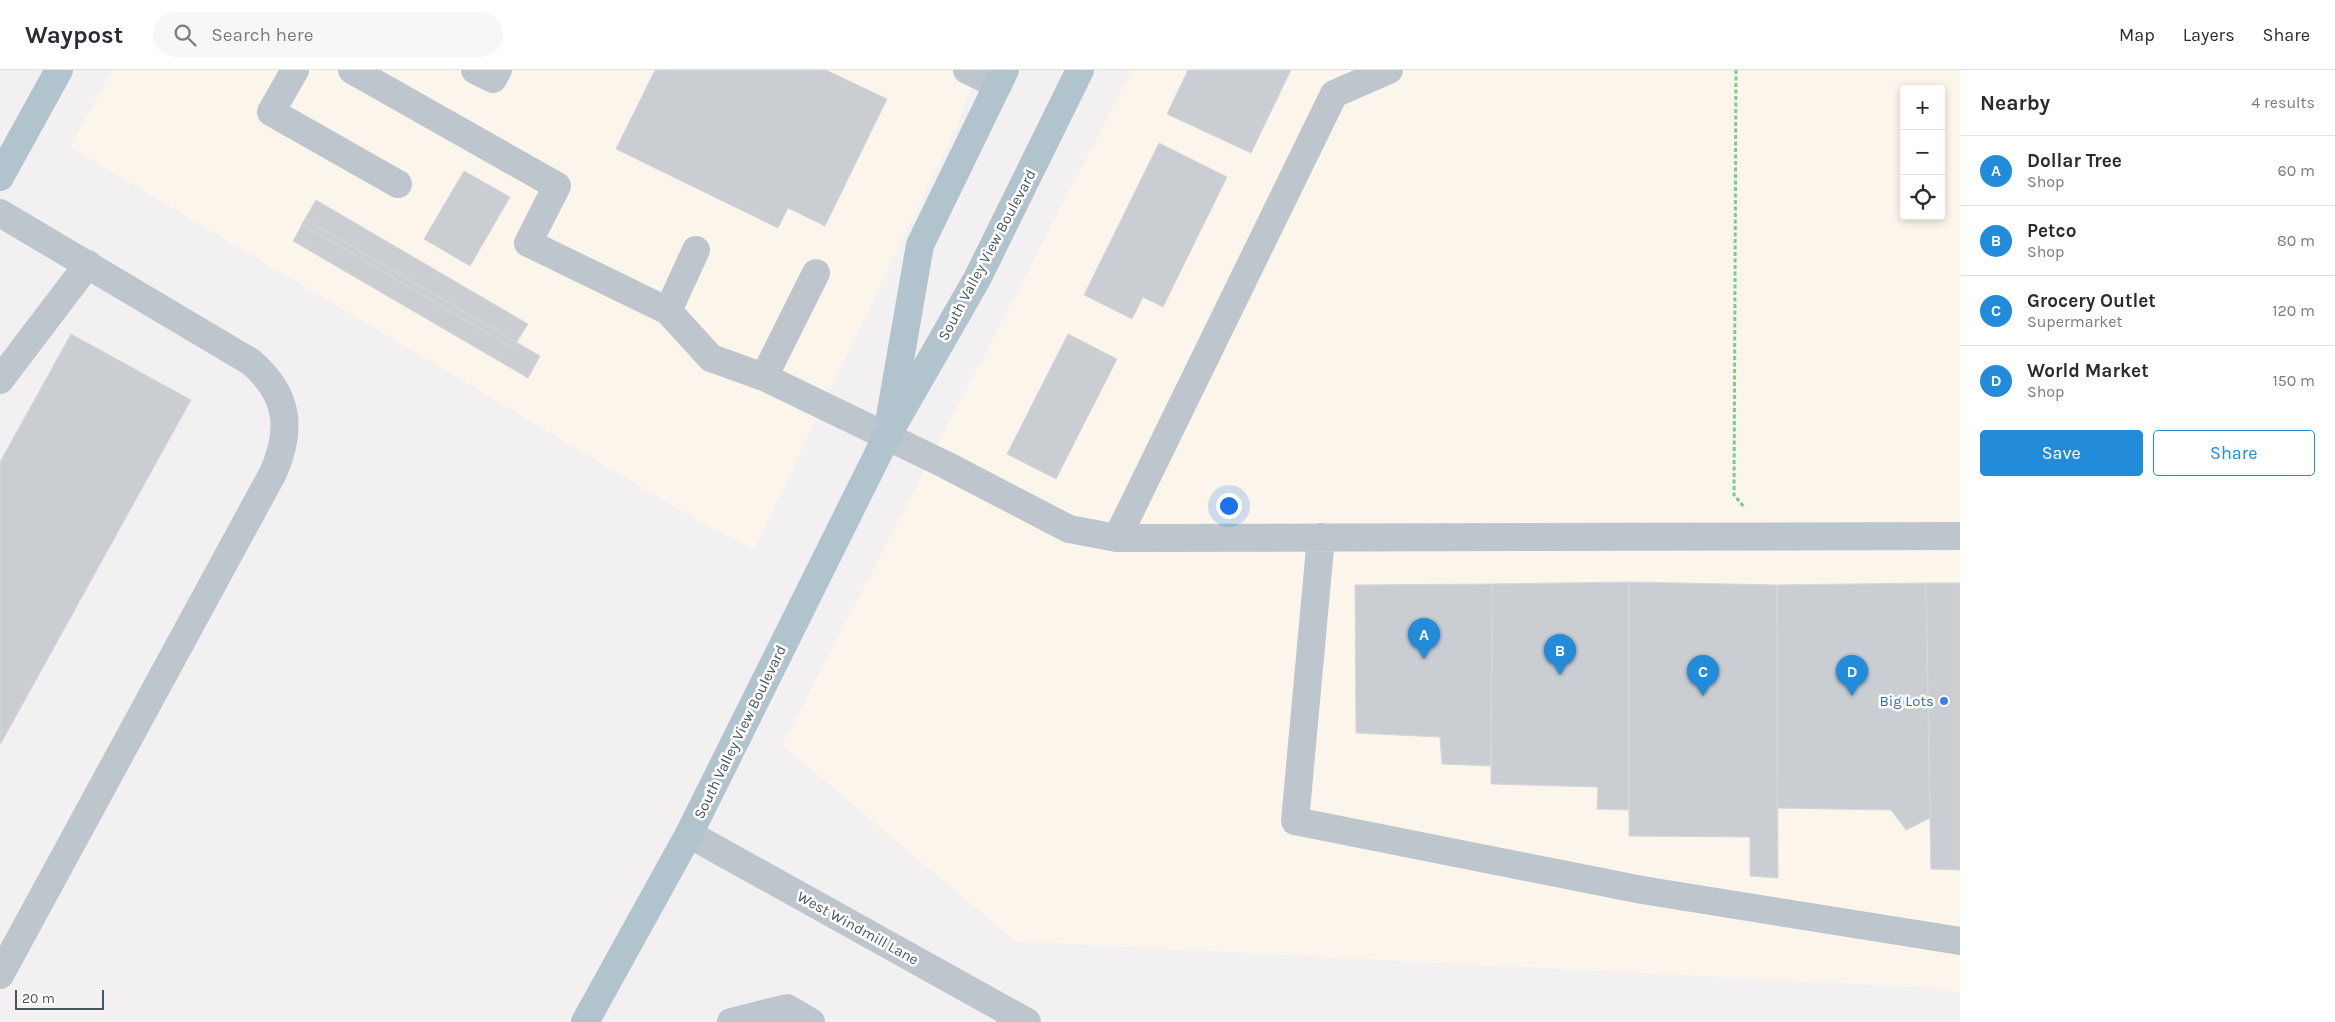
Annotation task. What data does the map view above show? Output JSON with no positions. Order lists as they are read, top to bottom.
{
  "streets": {
    "main road": ["South Valley View Boulevard"],
    "street": ["West Windmill Lane"]
  },
  "crossings": [
    ["South Valley View Boulevard", "West Windmill Lane"]
  ],
  "places": ["Big Lots"],
  "scale_bar": "20 m",
  "page": {
    "header": "Waypost",
    "search": "Search here",
    "nav": ["Map", "Layers", "Share"],
    "heading": ["Nearby", "4 results"],
    "map_buttons": ["+", "−"],
    "list": [
      {
        "mark": "A",
        "name": "Dollar Tree",
        "note": "Shop",
        "value": "60 m"
      },
      {
        "mark": "B",
        "name": "Petco",
        "note": "Shop",
        "value": "80 m"
      },
      {
        "mark": "C",
        "name": "Grocery Outlet",
        "note": "Supermarket",
        "value": "120 m"
      },
      {
        "mark": "D",
        "name": "World Market",
        "note": "Shop",
        "value": "150 m"
      }
    ],
    "buttons": ["Save", "Share"],
    "pins": [
      "A",
      "B",
      "C",
      "D"
    ],
    "scale": "20 m"
  }
}
